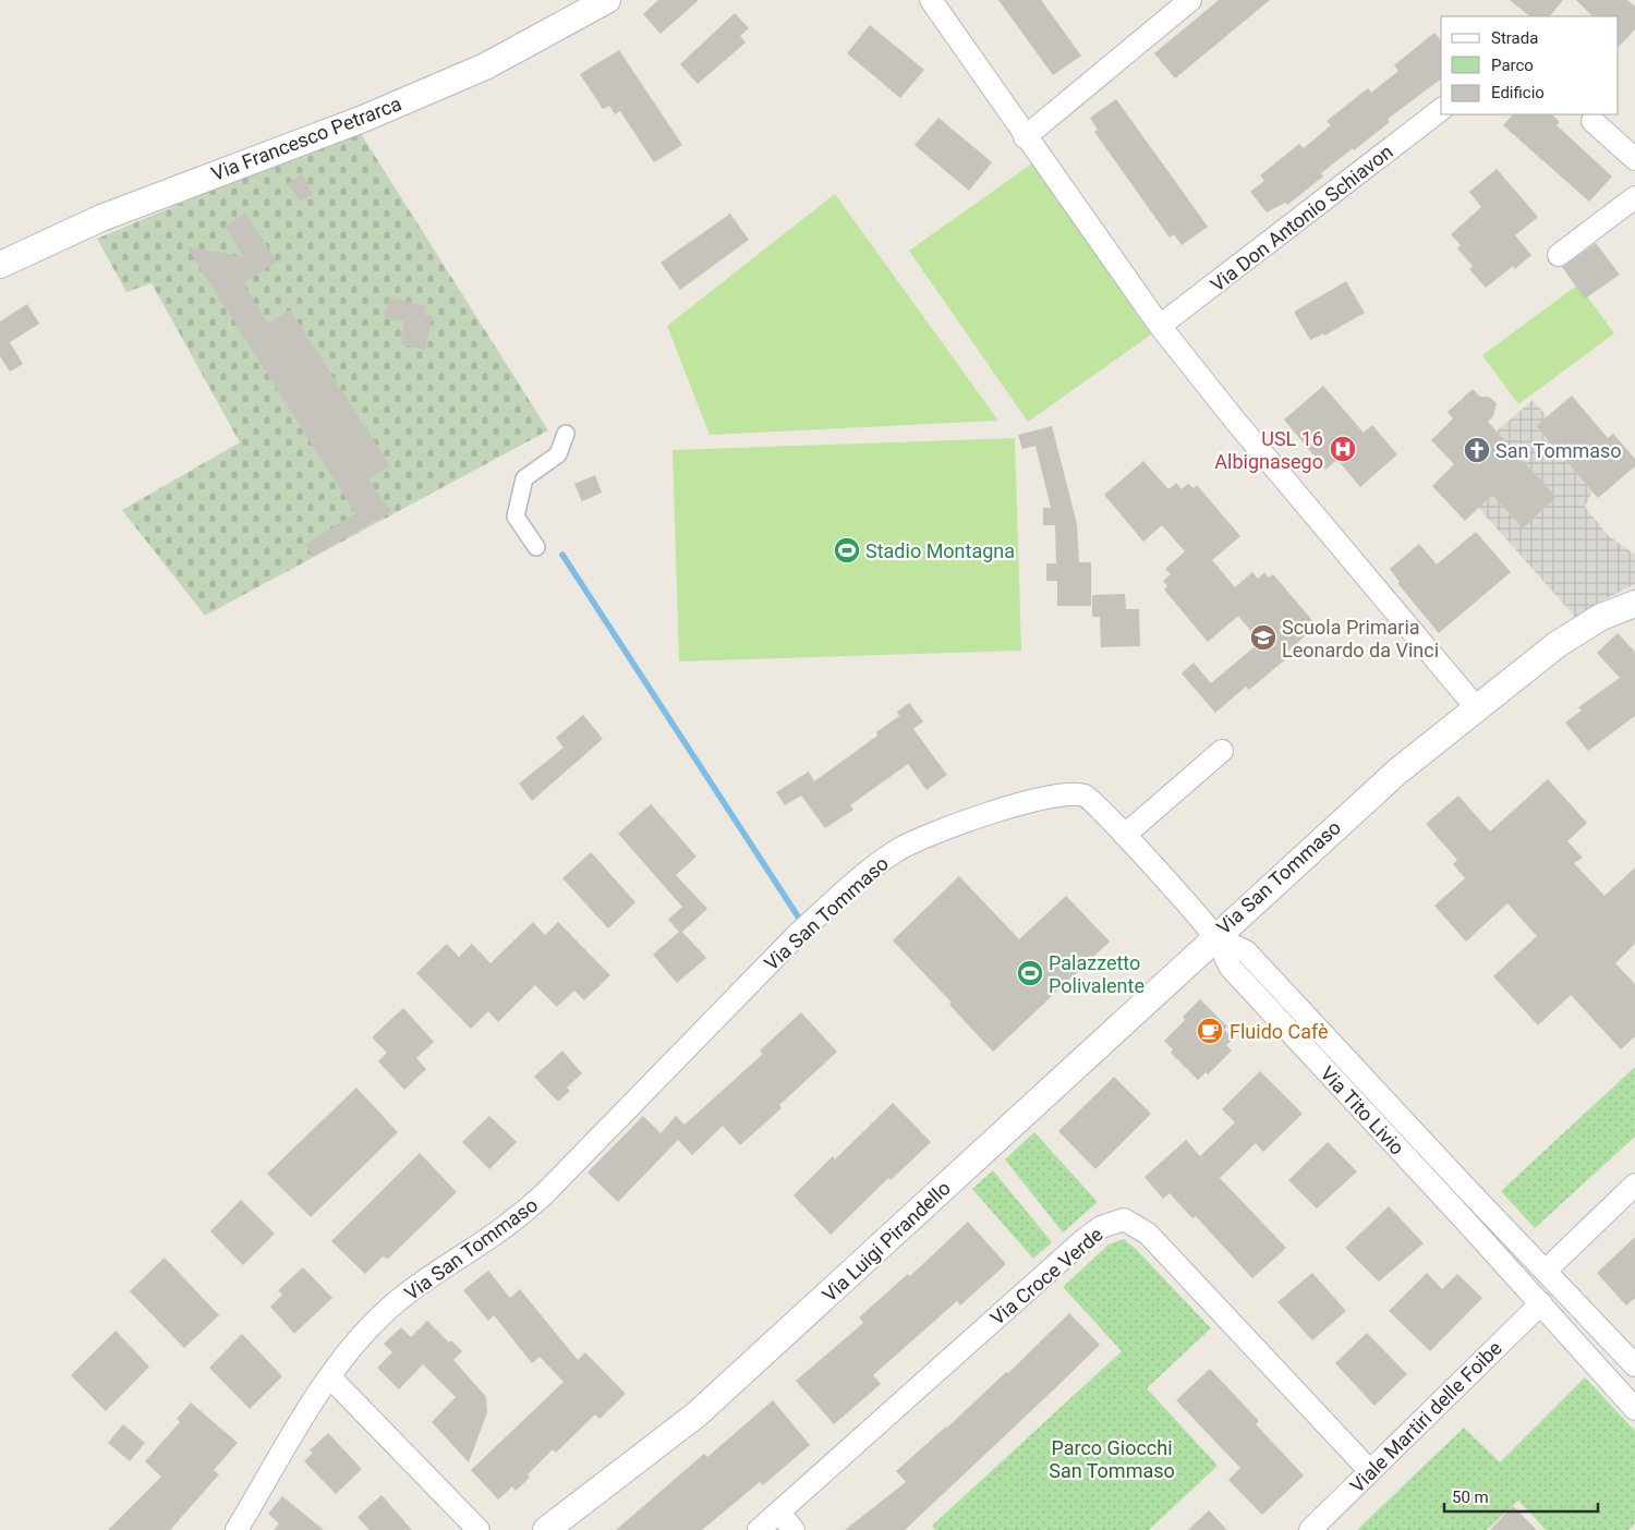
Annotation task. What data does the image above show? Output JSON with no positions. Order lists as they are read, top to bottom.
{
  "streets": {
    "street": [
      "Via Francesco Petrarca",
      "Via Don Antonio Schiavon",
      "Via San Tommaso",
      "Via Tito Livio",
      "Via Luigi Pirandello",
      "Via Croce Verde",
      "Viale Martiri delle Foibe"
    ]
  },
  "crossings": [
    ["Via San Tommaso", "Via Tito Livio"],
    ["Via San Tommaso", "Via Luigi Pirandello"],
    ["Via Tito Livio", "Via Luigi Pirandello"],
    ["Via Tito Livio", "Viale Martiri delle Foibe"],
    ["Via Croce Verde", "Viale Martiri delle Foibe"]
  ],
  "parks": ["Parco Giocchi San Tommaso"],
  "places": {
    "hospital": ["USL 16 Albignasego"],
    "church": ["San Tommaso"],
    "sports": ["Stadio Montagna", "Palazzetto Polivalente"],
    "school or university": ["Scuola Primaria Leonardo da Vinci"],
    "cafe": ["Fluido Cafè"]
  },
  "legend": ["Strada", "Parco", "Edificio"],
  "scale_bar": "50 m"
}
